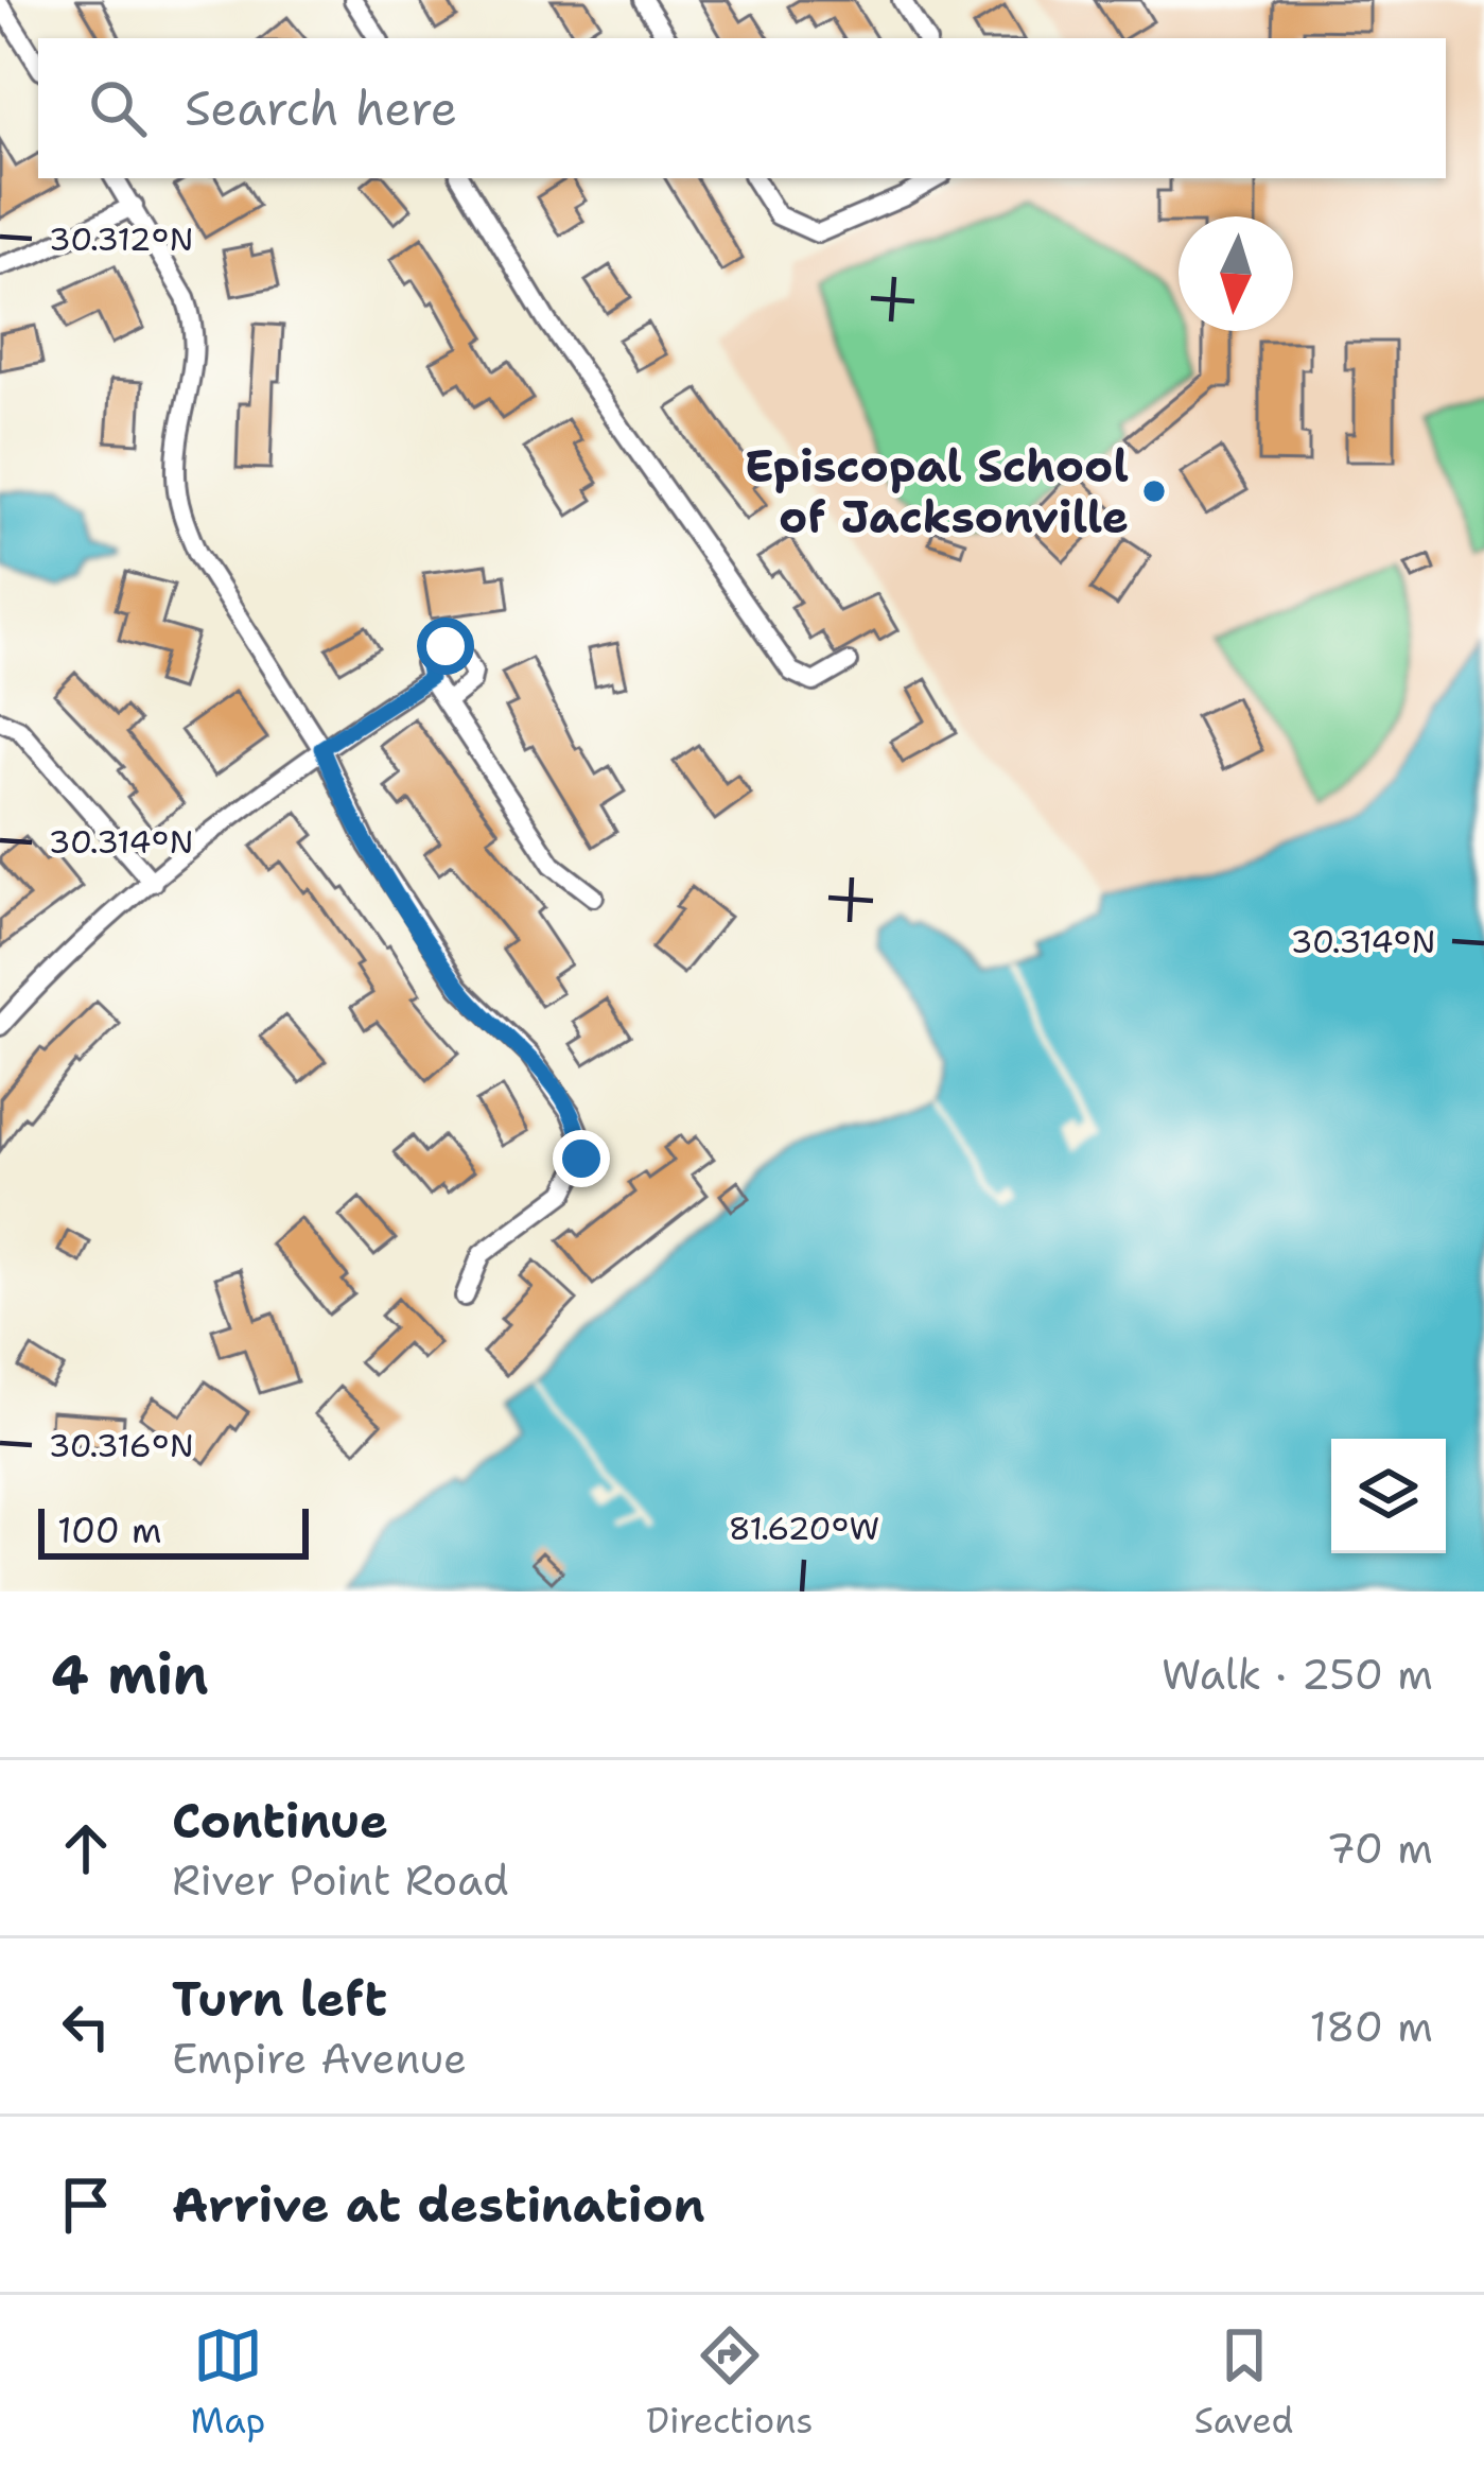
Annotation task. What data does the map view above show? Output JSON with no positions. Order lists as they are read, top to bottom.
{
  "places": ["Episcopal School of Jacksonville"],
  "scale_bar": "100 m",
  "north": "bottom",
  "page": {
    "search": "Search here",
    "scale": "100 m",
    "heading": ["4 min", "Walk · 250 m"],
    "list": [
      ["Continue", "River Point Road", "70 m"],
      ["Turn left", "Empire Avenue", "180 m"],
      "Arrive at destination"
    ],
    "nav": ["Map", "Directions", "Saved"]
  },
  "coordinates": [
    "30.312°N",
    "30.314°N",
    "30.316°N",
    "81.620°W"
  ]
}
